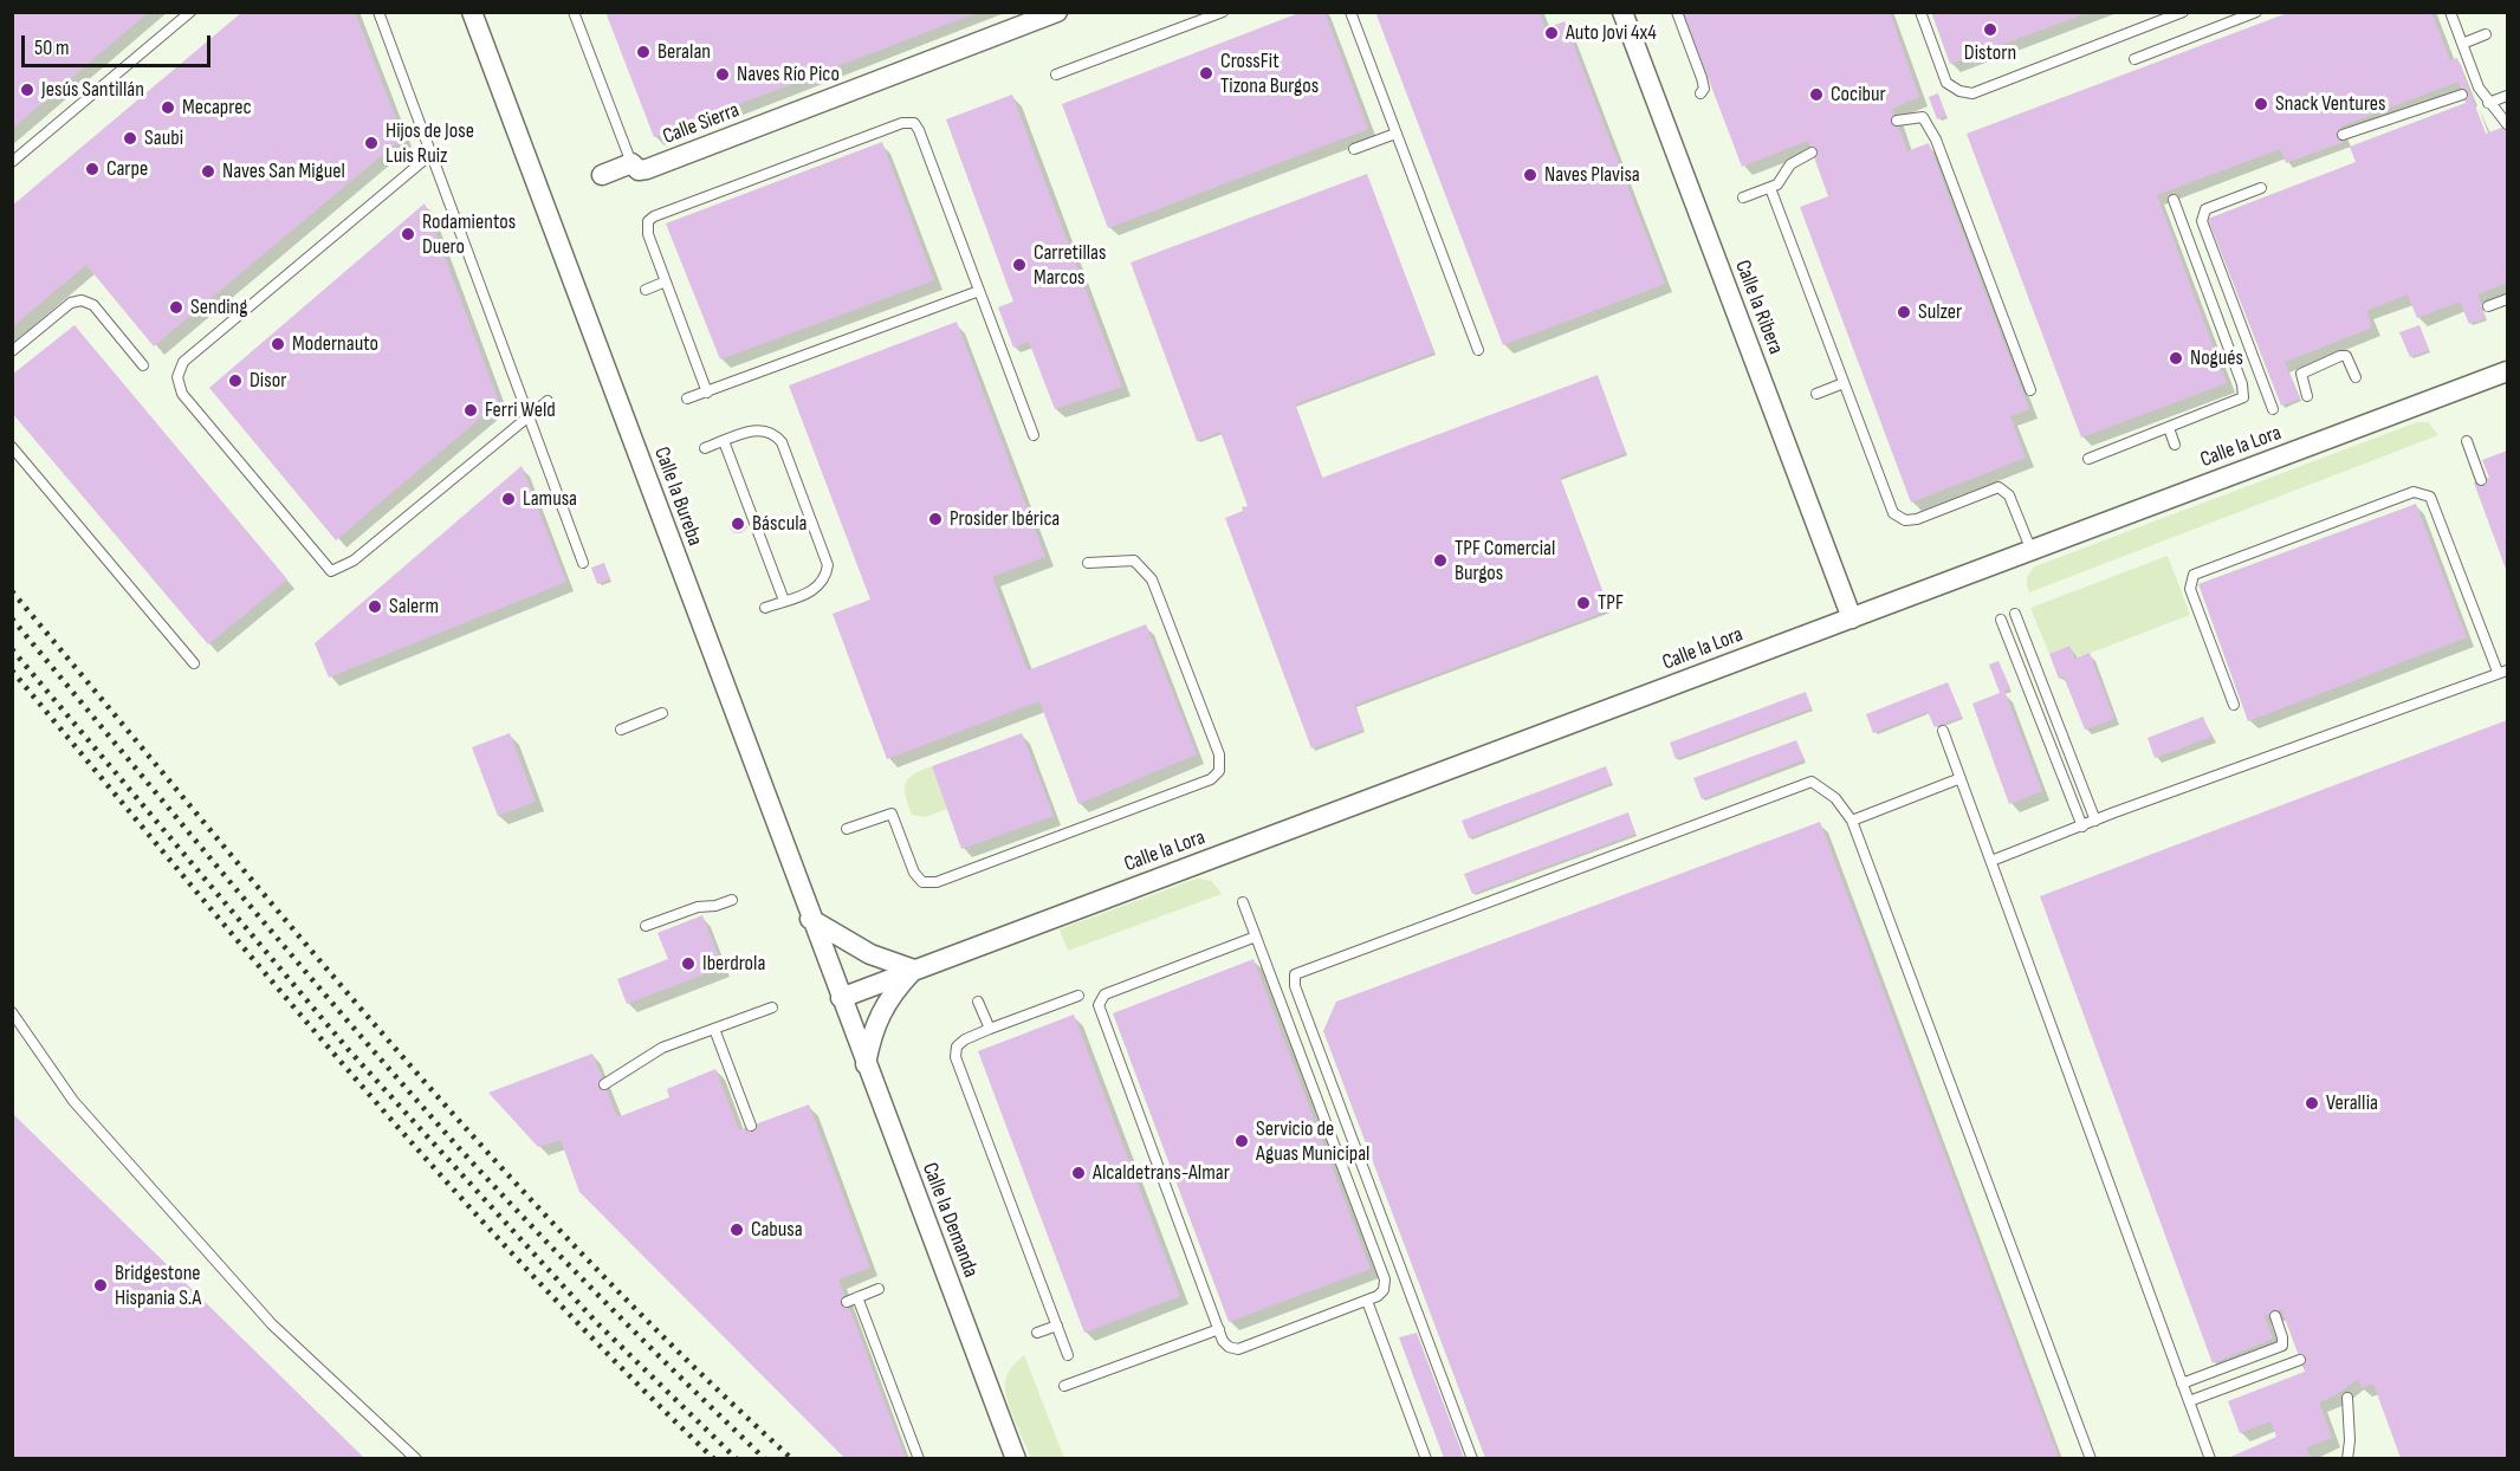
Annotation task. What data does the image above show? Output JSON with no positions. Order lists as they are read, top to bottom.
{
  "streets": {
    "street": [
      "Calle Sierra",
      "Calle la Ribera",
      "Calle la Lora",
      "Calle la Bureba",
      "Calle la Demanda"
    ]
  },
  "crossings": [
    ["Calle la Ribera", "Calle la Lora"],
    ["Calle la Lora", "Calle la Bureba"],
    ["Calle la Lora", "Calle la Demanda"],
    ["Calle la Bureba", "Calle la Demanda"]
  ],
  "places": [
    "Distorn",
    "Auto Jovi 4x4",
    "Beralan",
    "CrossFit Tizona Burgos",
    "Naves Río Pico",
    "Jesús Santillán",
    "Cocibur",
    "Snack Ventures",
    "Mecaprec",
    "Saubi",
    "Hijos de Jose Luis Ruiz",
    "Carpe",
    "Naves San Miguel",
    "Naves Plavisa",
    "Rodamientos Duero",
    "Carretillas Marcos",
    "Sending",
    "Sulzer",
    "Modernauto",
    "Nogués",
    "Disor",
    "Ferri Weld",
    "Lamusa",
    "Prosider Ibérica",
    "Báscula",
    "TPF Comercial Burgos",
    "TPF",
    "Salerm",
    "Iberdrola",
    "Verallia",
    "Servicio de Aguas Municipal",
    "Alcaldetrans-Almar",
    "Cabusa",
    "Bridgestone Hispania S.A"
  ],
  "scale_bar": "50 m"
}
